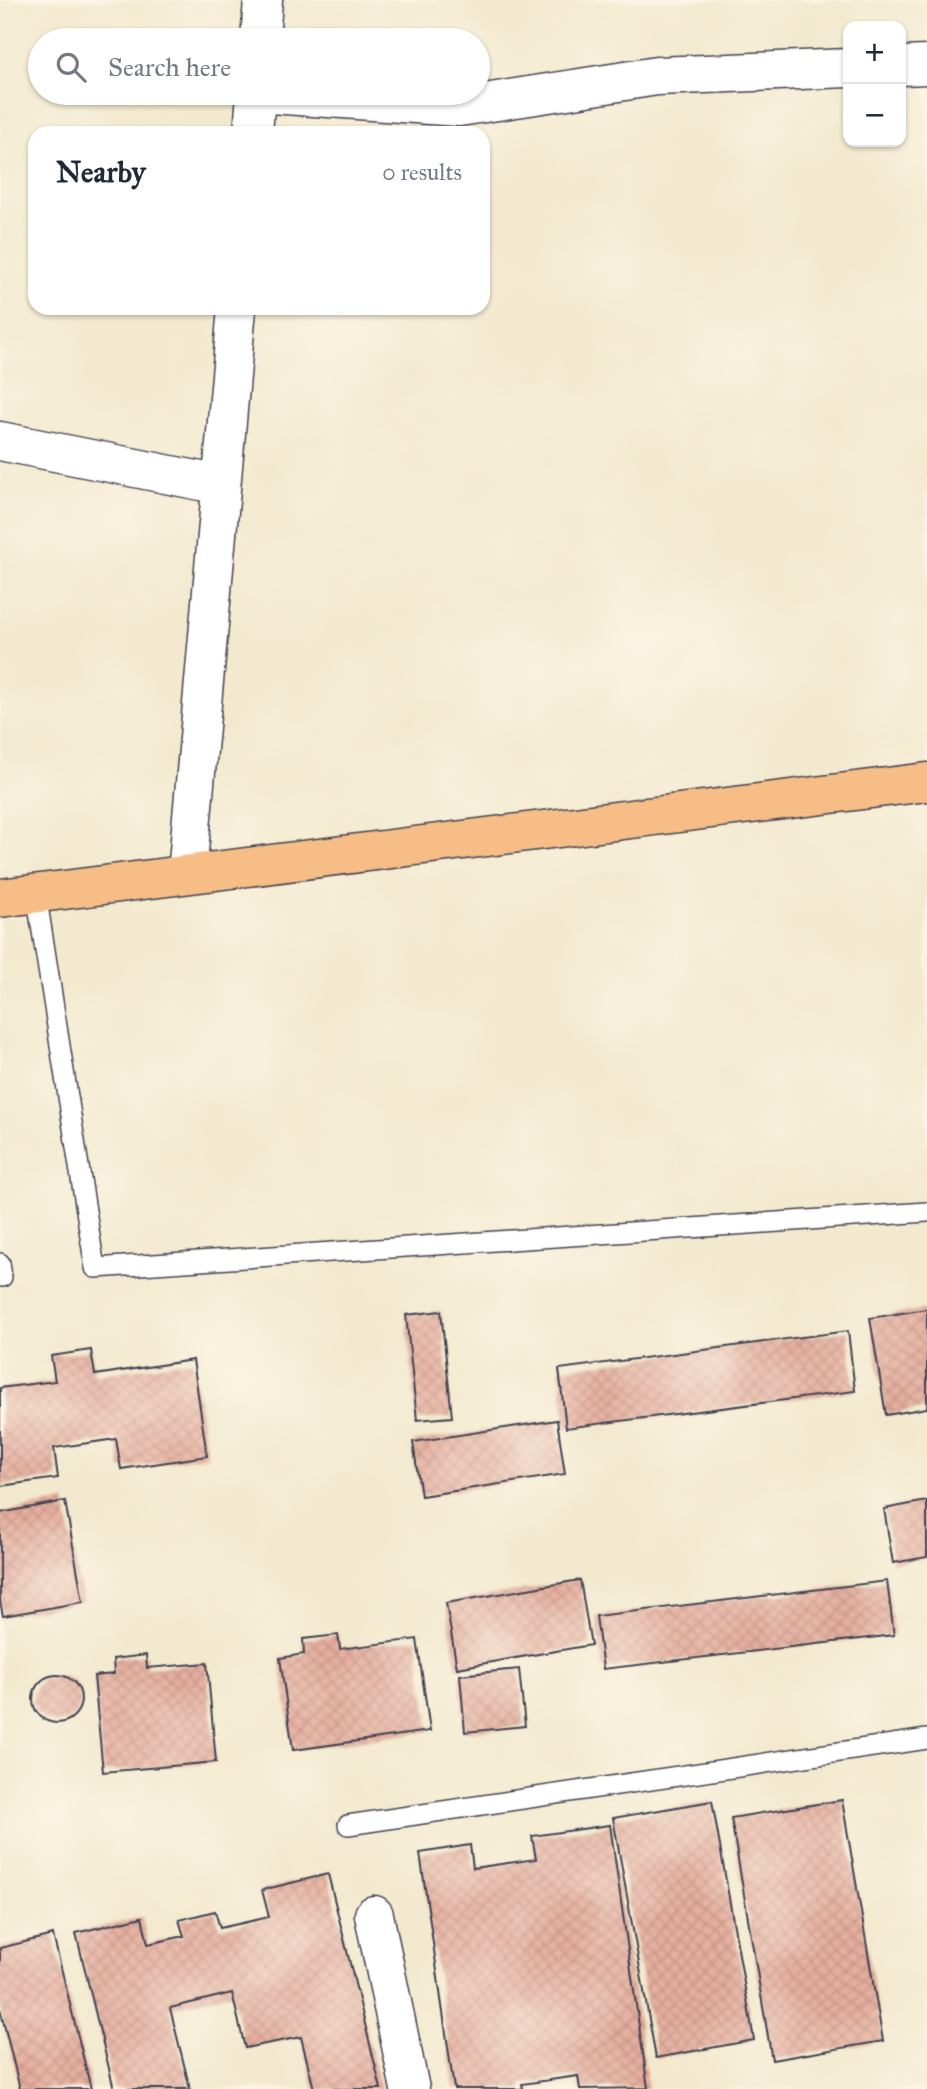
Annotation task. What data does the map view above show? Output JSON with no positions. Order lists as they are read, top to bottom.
{
  "page": {
    "map_buttons": ["+", "−"],
    "search": "Search here",
    "heading": ["Nearby", "0 results"]
  }
}
